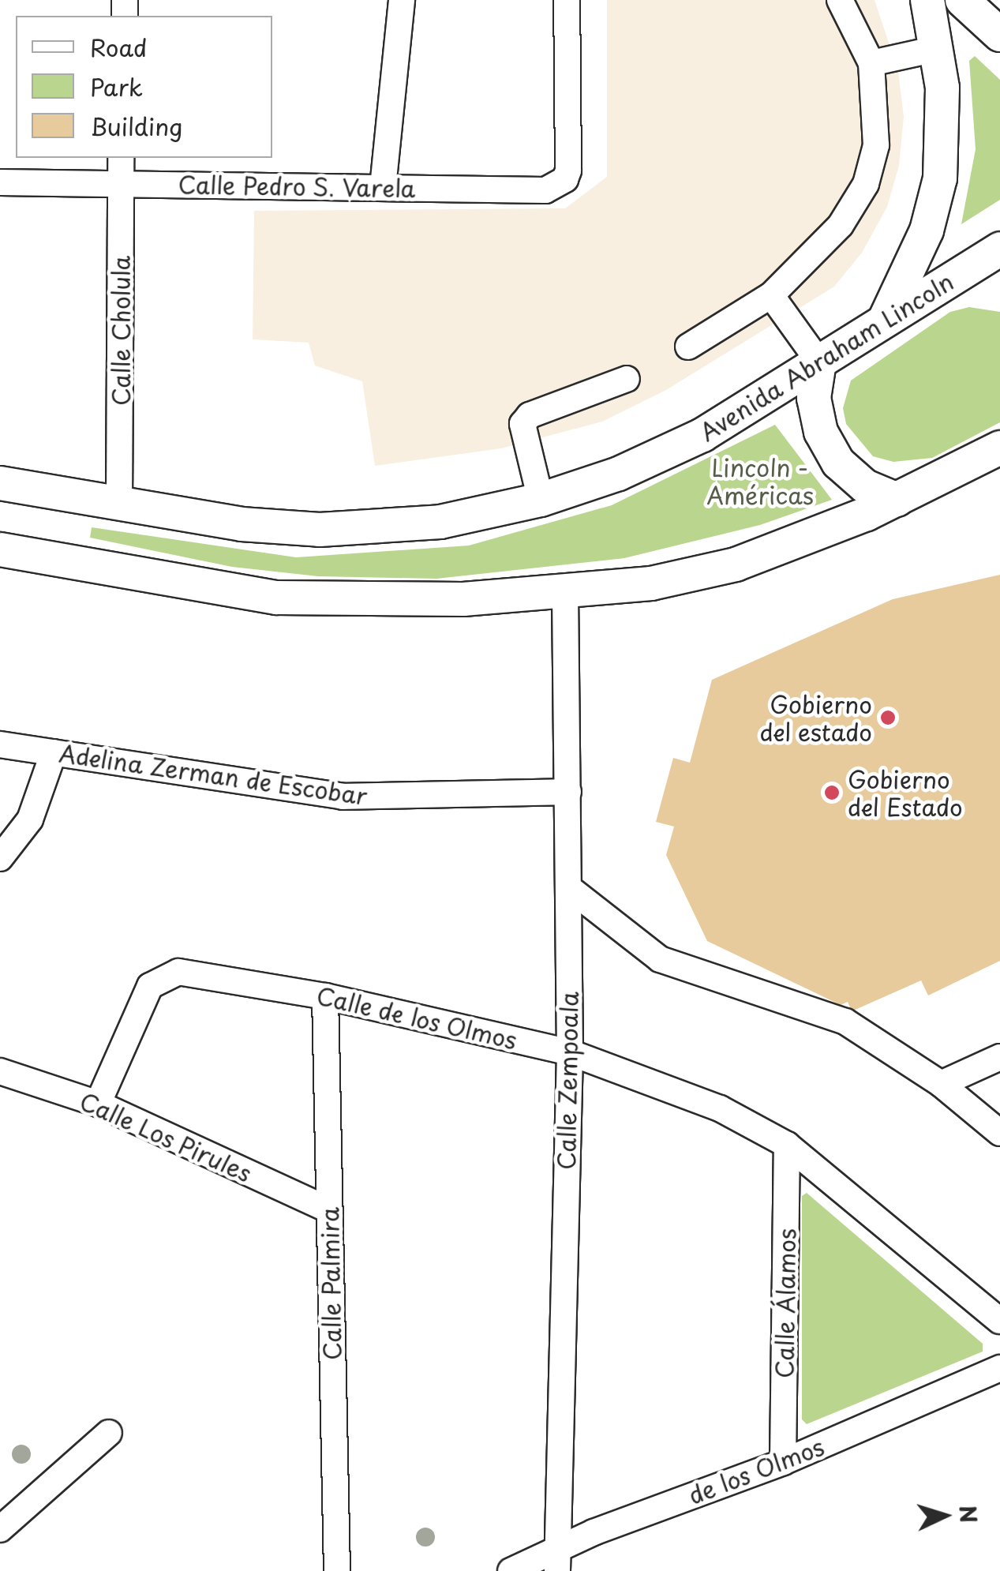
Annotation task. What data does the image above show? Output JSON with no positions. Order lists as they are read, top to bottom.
{
  "streets": {
    "main road": ["Avenida Abraham Lincoln"],
    "street": [
      "Calle Pedro S. Varela",
      "Calle Cholula",
      "Adelina Zerman de Escobar",
      "Calle de los Olmos",
      "Calle Zempoala",
      "Calle Los Pirules",
      "Calle Palmira",
      "Calle Álamos",
      "de los Olmos"
    ]
  },
  "crossings": [
    ["Calle Pedro S. Varela", "Calle Cholula"],
    ["Calle Cholula", "Avenida Abraham Lincoln"],
    ["Adelina Zerman de Escobar", "Calle Zempoala"],
    ["Calle de los Olmos", "Calle Zempoala"],
    ["Calle de los Olmos", "Calle Los Pirules"],
    ["Calle de los Olmos", "Calle Palmira"],
    ["Calle de los Olmos", "Calle Álamos"],
    ["Calle Zempoala", "de los Olmos"],
    ["Calle Los Pirules", "Calle Palmira"],
    ["Calle Álamos", "de los Olmos"]
  ],
  "parks": ["Lincoln - Américas"],
  "places": ["Gobierno del estado", "Gobierno del Estado"],
  "legend": ["Road", "Park", "Building"],
  "north": "right"
}
